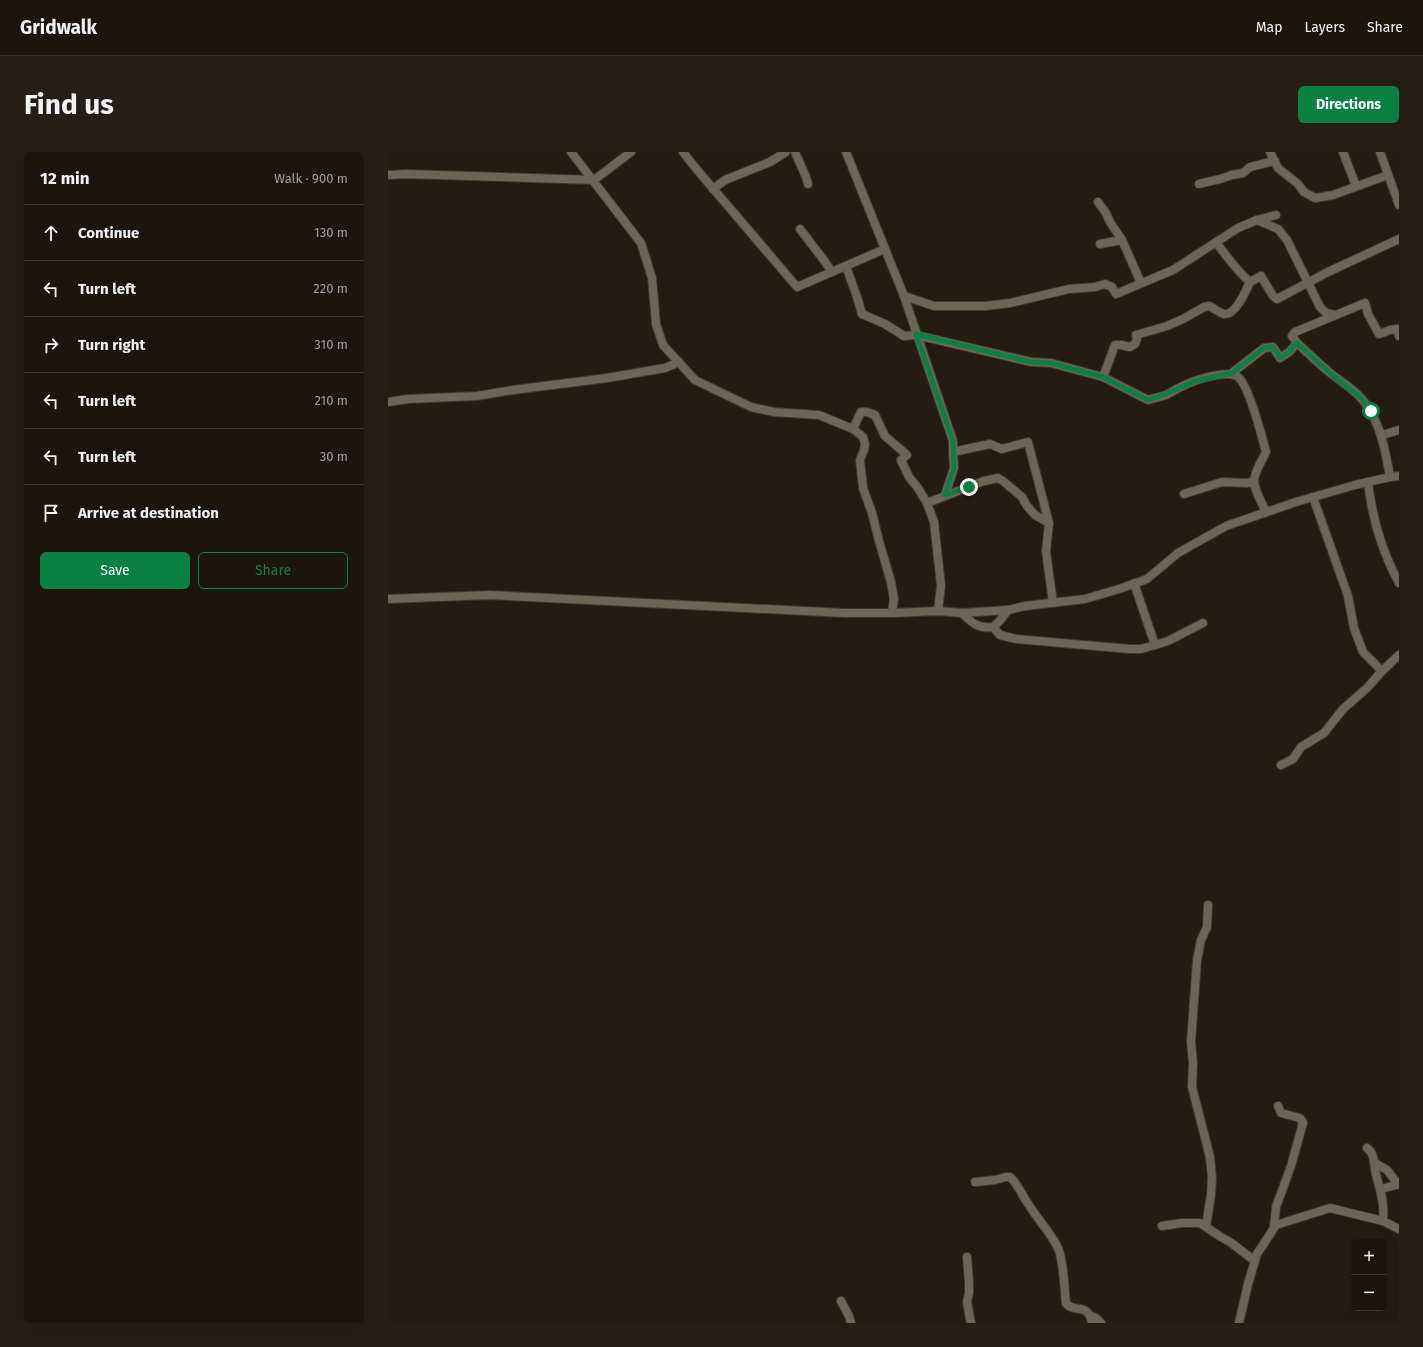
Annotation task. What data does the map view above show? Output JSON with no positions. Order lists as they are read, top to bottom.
{
  "page": {
    "header": "Gridwalk",
    "nav": ["Map", "Layers", "Share"],
    "buttons": [
      "Directions",
      ["Save", "Share"]
    ],
    "title": "Find us",
    "heading": ["12 min", "Walk · 900 m"],
    "list": [
      ["Continue", "130 m"],
      ["Turn left", "220 m"],
      ["Turn right", "310 m"],
      ["Turn left", "210 m"],
      ["Turn left", "30 m"],
      "Arrive at destination"
    ],
    "map_buttons": ["+", "−"]
  }
}
